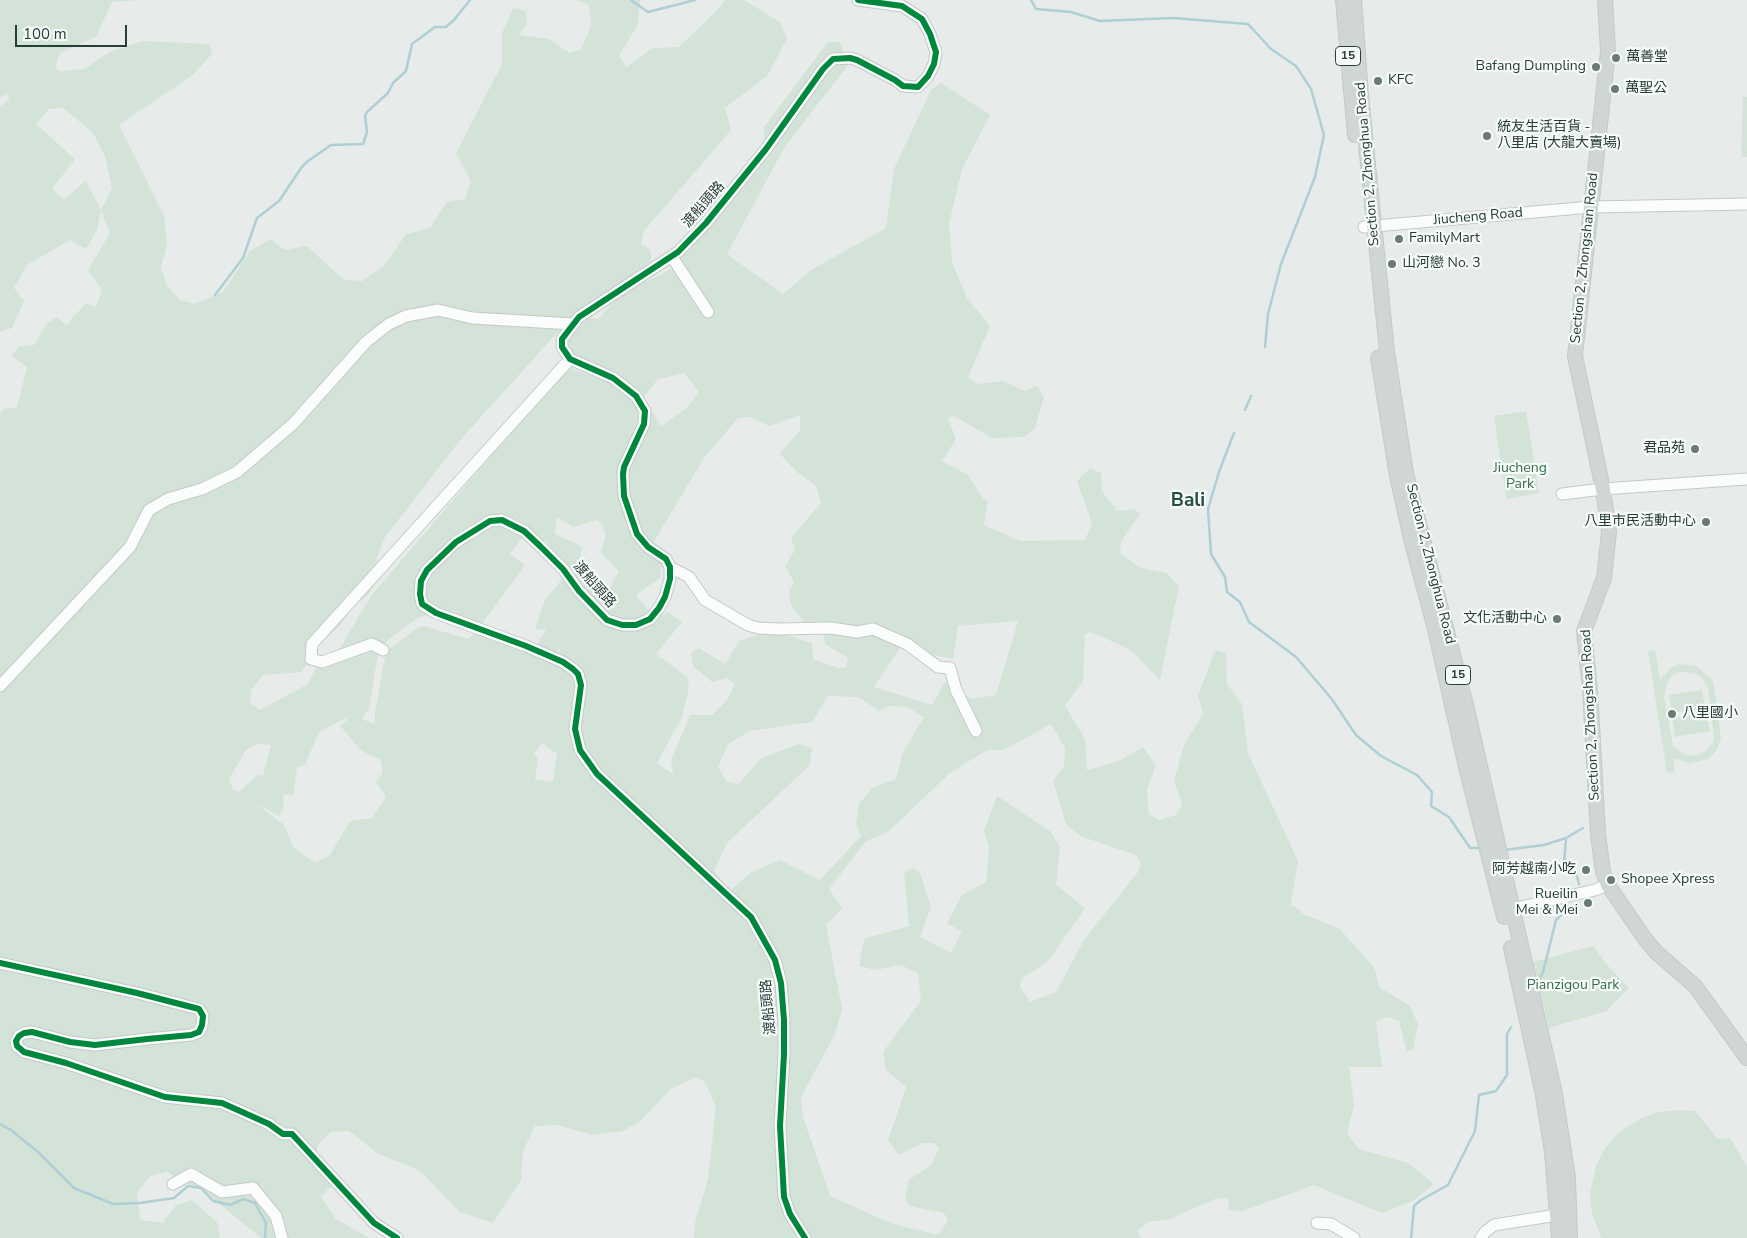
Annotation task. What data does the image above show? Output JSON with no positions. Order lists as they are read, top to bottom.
{
  "streets": {
    "main road": ["15", "Section 2, Zhonghua Road", "Section 2, Zhongshan Road"],
    "street": ["渡船頭路", "Jiucheng Road"]
  },
  "crossings": [
    ["Section 2, Zhonghua Road", "Jiucheng Road"],
    ["Jiucheng Road", "Section 2, Zhongshan Road"]
  ],
  "districts": ["Bali"],
  "parks": ["Jiucheng Park", "Pianzigou Park"],
  "places": [
    "萬善堂",
    "Bafang Dumpling",
    "KFC",
    "萬聖公",
    "統友生活百貨 - 八里店 (大龍大賣場)",
    "FamilyMart",
    "山河戀 No. 3",
    "君品苑",
    "八里市民活動中心",
    "文化活動中心",
    "八里國小",
    "阿芳越南小吃",
    "Shopee Xpress",
    "Rueilin Mei & Mei"
  ],
  "scale_bar": "100 m"
}
